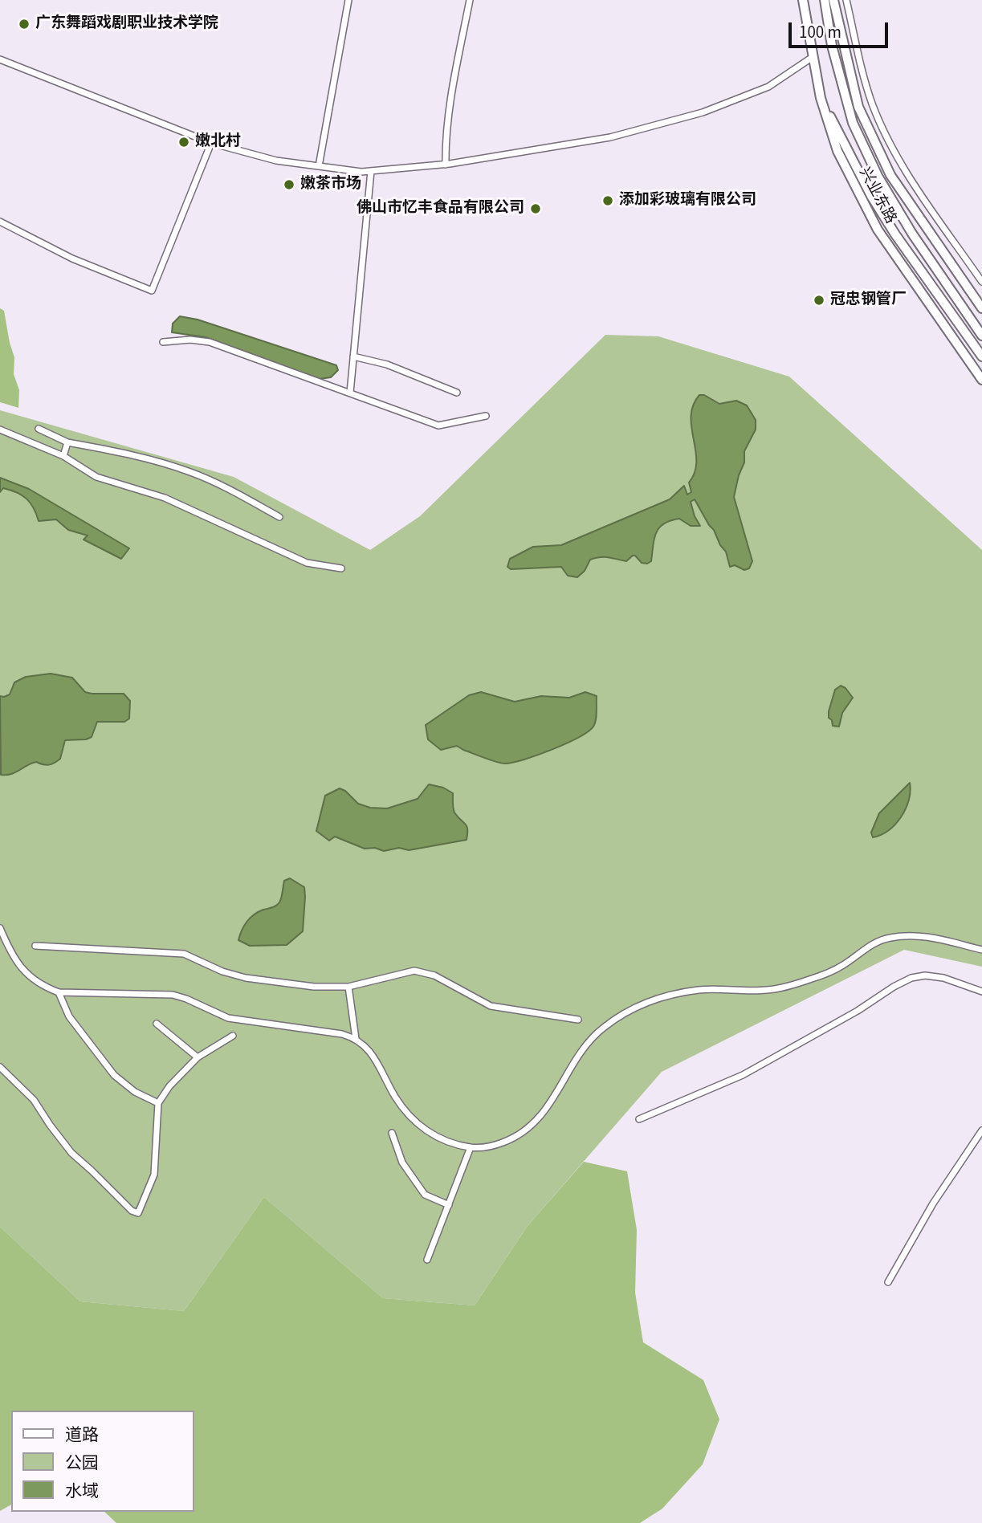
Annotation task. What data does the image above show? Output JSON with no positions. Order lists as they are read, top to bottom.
{
  "streets": {
    "main road": ["兴业东路"]
  },
  "places": [
    "广东舞蹈戏剧职业技术学院",
    "嫩北村",
    "嫩茶市场",
    "添加彩玻璃有限公司",
    "佛山市忆丰食品有限公司",
    "冠忠钢管厂"
  ],
  "legend": ["道路", "公园", "水域"],
  "scale_bar": "100 m"
}
